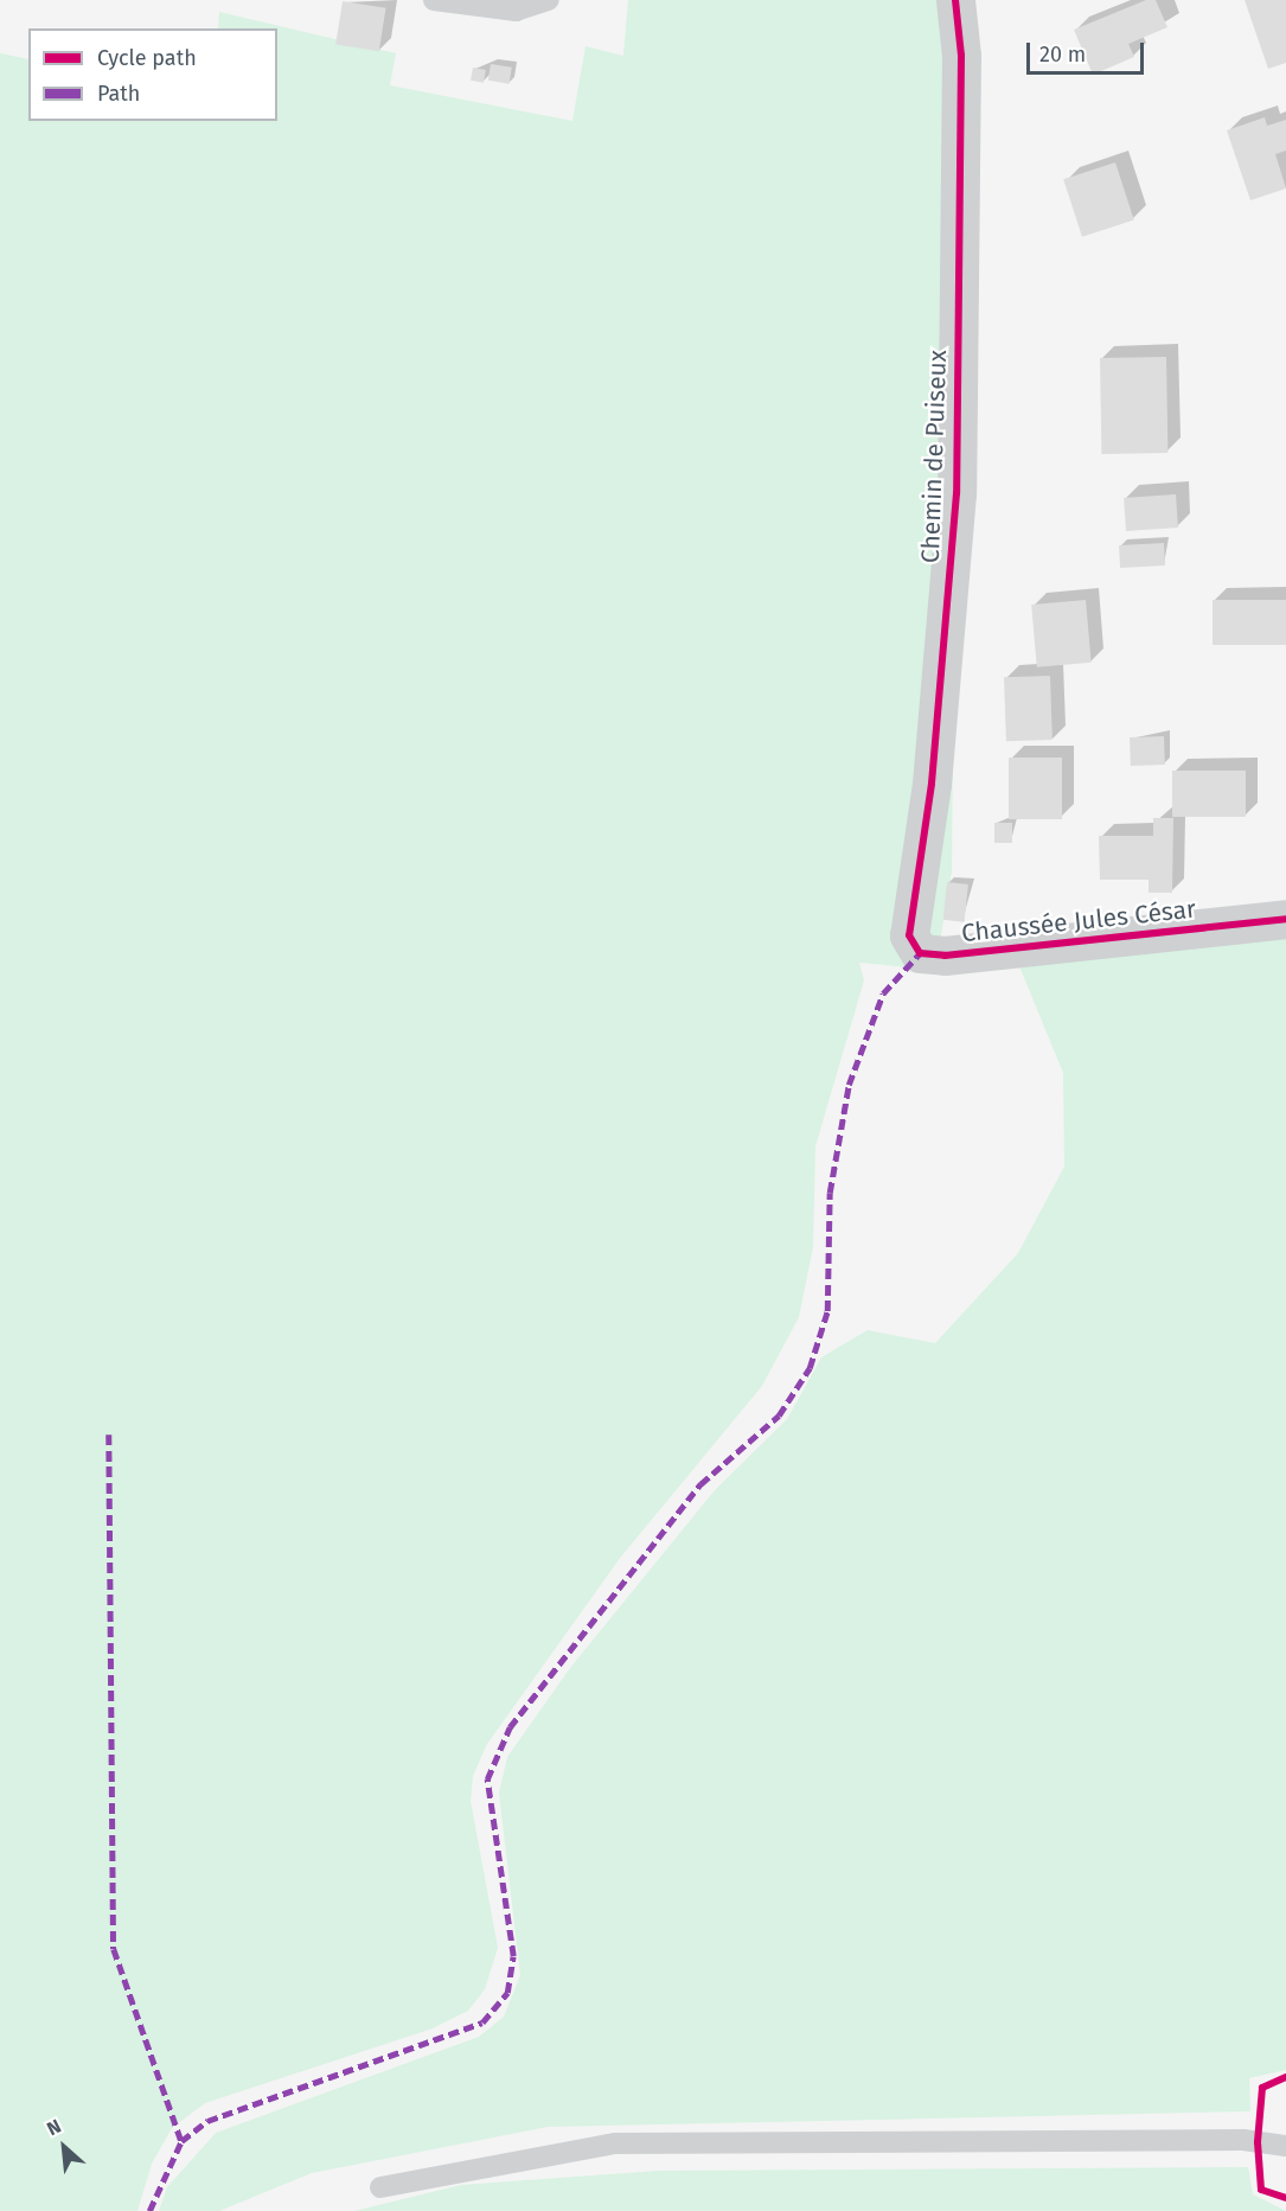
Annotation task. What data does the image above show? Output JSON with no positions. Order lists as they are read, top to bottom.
{
  "streets": {
    "street": ["Chemin de Puiseux", "Chaussée Jules César"]
  },
  "crossings": [
    ["Chemin de Puiseux", "Chaussée Jules César"]
  ],
  "legend": ["Cycle path", "Path"],
  "scale_bar": "20 m",
  "north": "top left"
}
